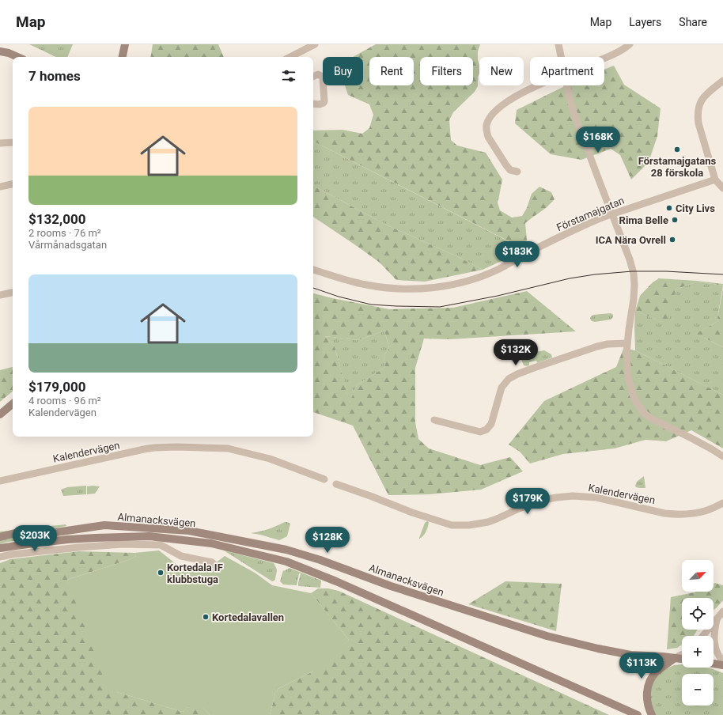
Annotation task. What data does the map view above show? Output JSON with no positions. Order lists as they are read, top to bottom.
{
  "streets": {
    "main road": ["Almanacksvägen"],
    "street": ["Förstamajgatan", "Kalendervägen"]
  },
  "places": [
    "Förstamajgatans 28 förskola",
    "City Livs",
    "Rima Belle",
    "ICA Nära Ovrell",
    "Kortedala IF klubbstuga",
    "Kortedalavallen"
  ],
  "north": "top right",
  "page": {
    "header": "Map",
    "nav": ["Map", "Layers", "Share"],
    "chip": [
      "Buy",
      "Rent",
      "Filters",
      "New",
      "Apartment"
    ],
    "heading": "7 homes",
    "list": [
      {
        "name": "$132,000",
        "note": "2 rooms · 76 m² · Vårmånadsgatan"
      },
      {
        "name": "$179,000",
        "note": "4 rooms · 96 m² · Kalendervägen"
      }
    ],
    "price": [
      "$168K",
      "$183K",
      "$132K",
      "$179K",
      "$203K",
      "$128K",
      "$113K"
    ],
    "map_buttons": ["+", "−"]
  }
}
